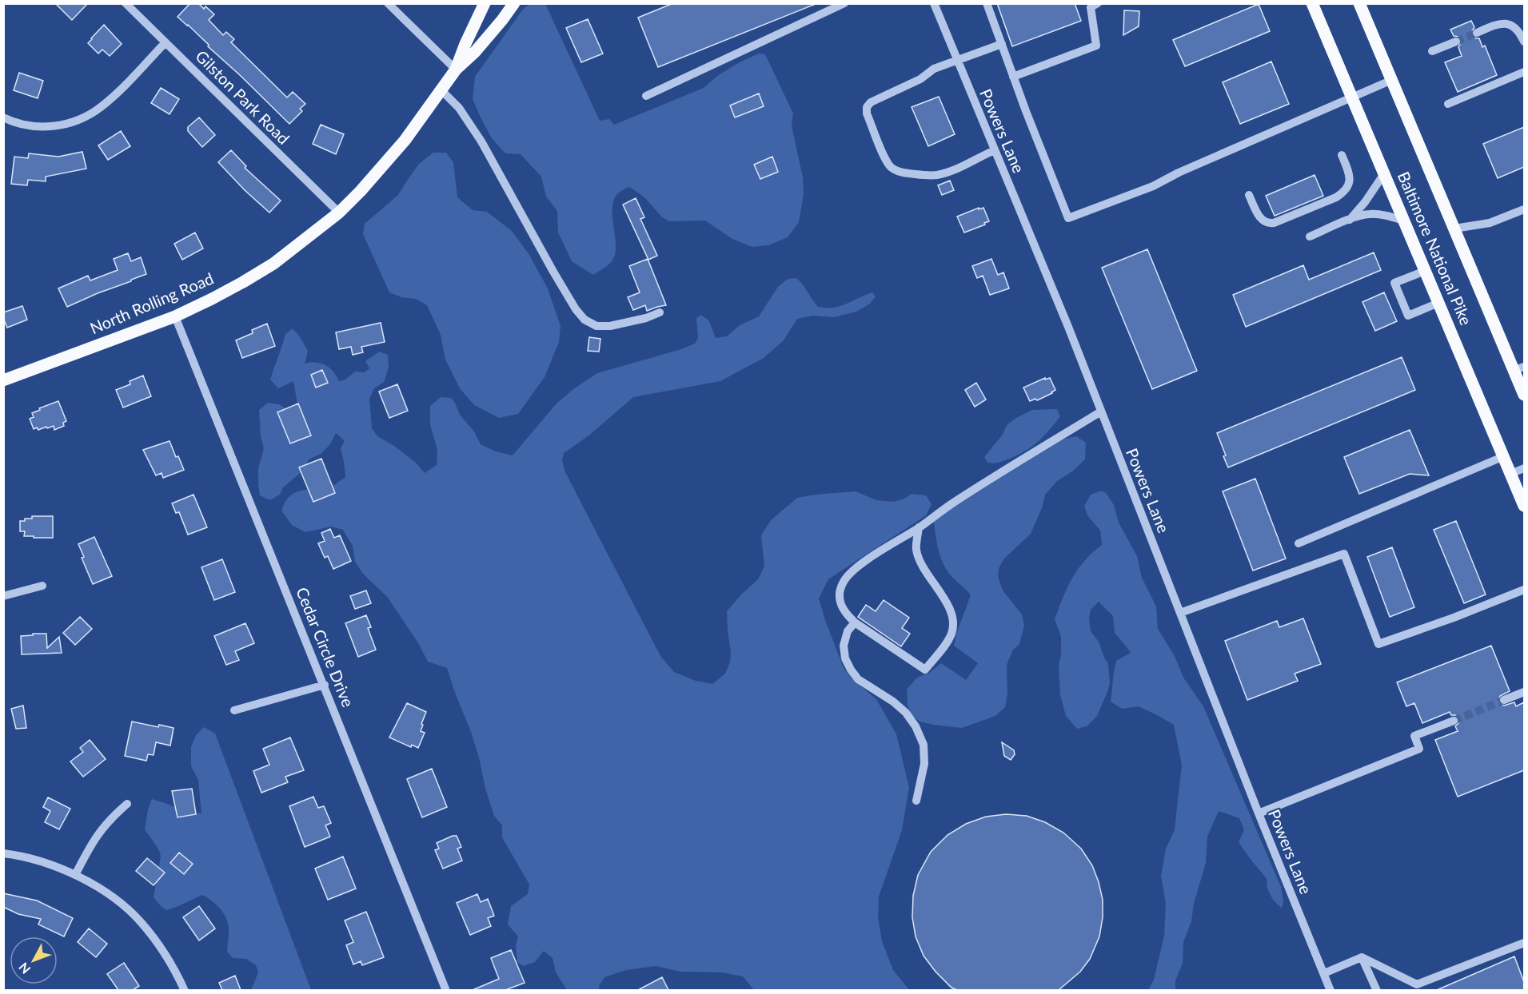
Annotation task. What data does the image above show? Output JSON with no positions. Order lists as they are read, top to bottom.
{
  "streets": {
    "main road": ["Baltimore National Pike", "North Rolling Road"],
    "street": ["Gilston Park Road", "Powers Lane", "Cedar Circle Drive"]
  },
  "crossings": [
    ["Gilston Park Road", "North Rolling Road"],
    ["North Rolling Road", "Cedar Circle Drive"]
  ],
  "north": "bottom left"
}
